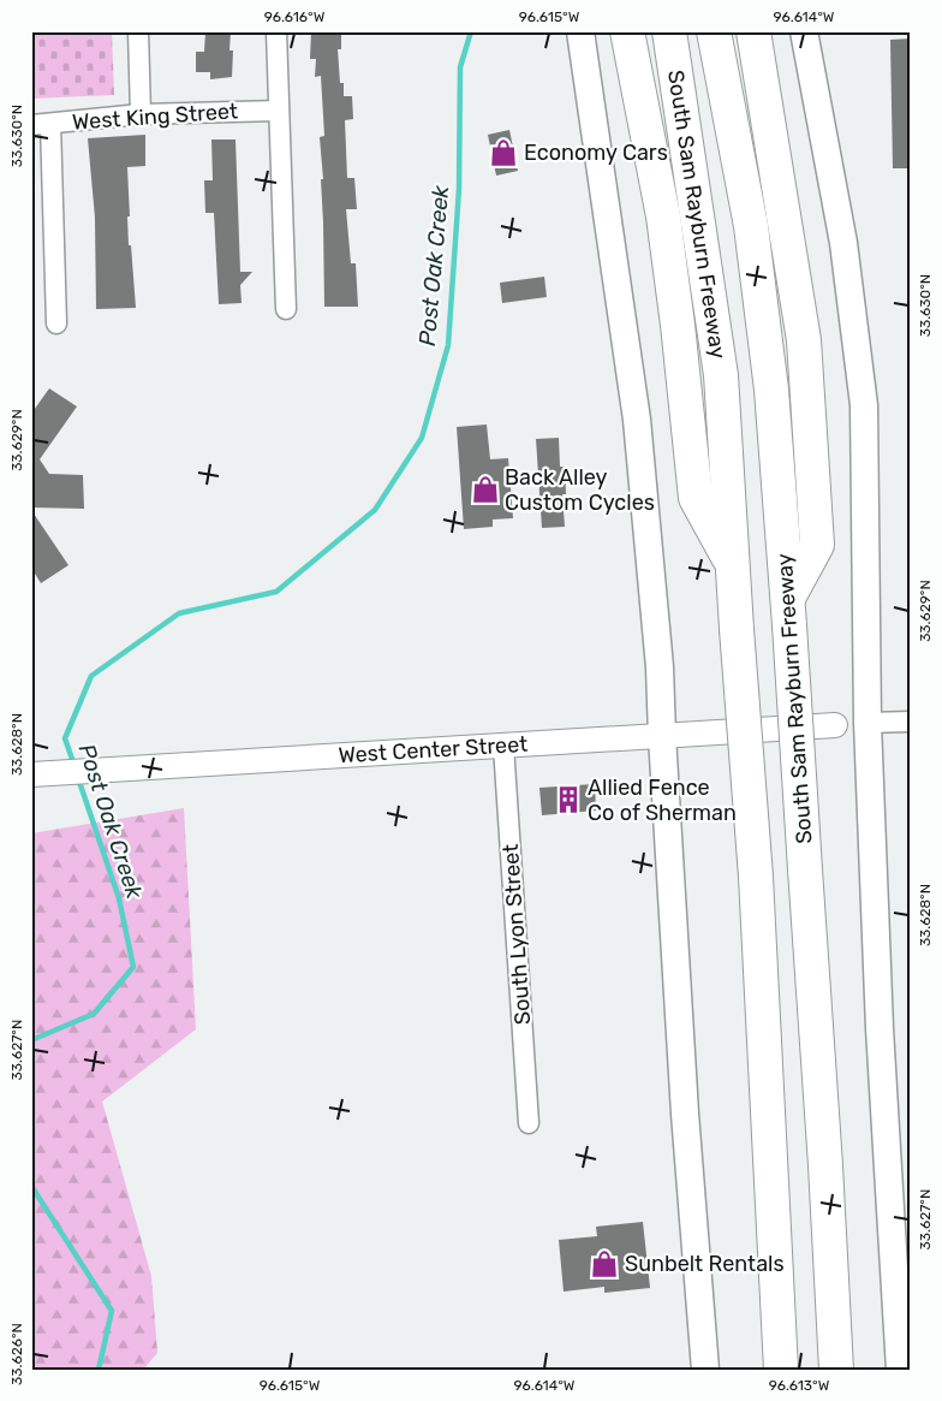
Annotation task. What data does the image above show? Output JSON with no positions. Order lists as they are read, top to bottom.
{
  "streets": {
    "highway": ["South Sam Rayburn Freeway"],
    "street": ["West King Street", "West Center Street", "South Lyon Street"]
  },
  "crossings": [
    ["West Center Street", "South Lyon Street"]
  ],
  "water": ["Post Oak Creek"],
  "places": {
    "shop": ["Economy Cars", "Back Alley Custom Cycles", "Sunbelt Rentals"],
    "building": ["Allied Fence Co of Sherman"]
  },
  "coordinates": [
    "96.616°W",
    "96.615°W",
    "96.614°W",
    "33.630°N",
    "33.629°N",
    "33.628°N",
    "33.627°N",
    "33.626°N",
    "96.613°W"
  ]
}
